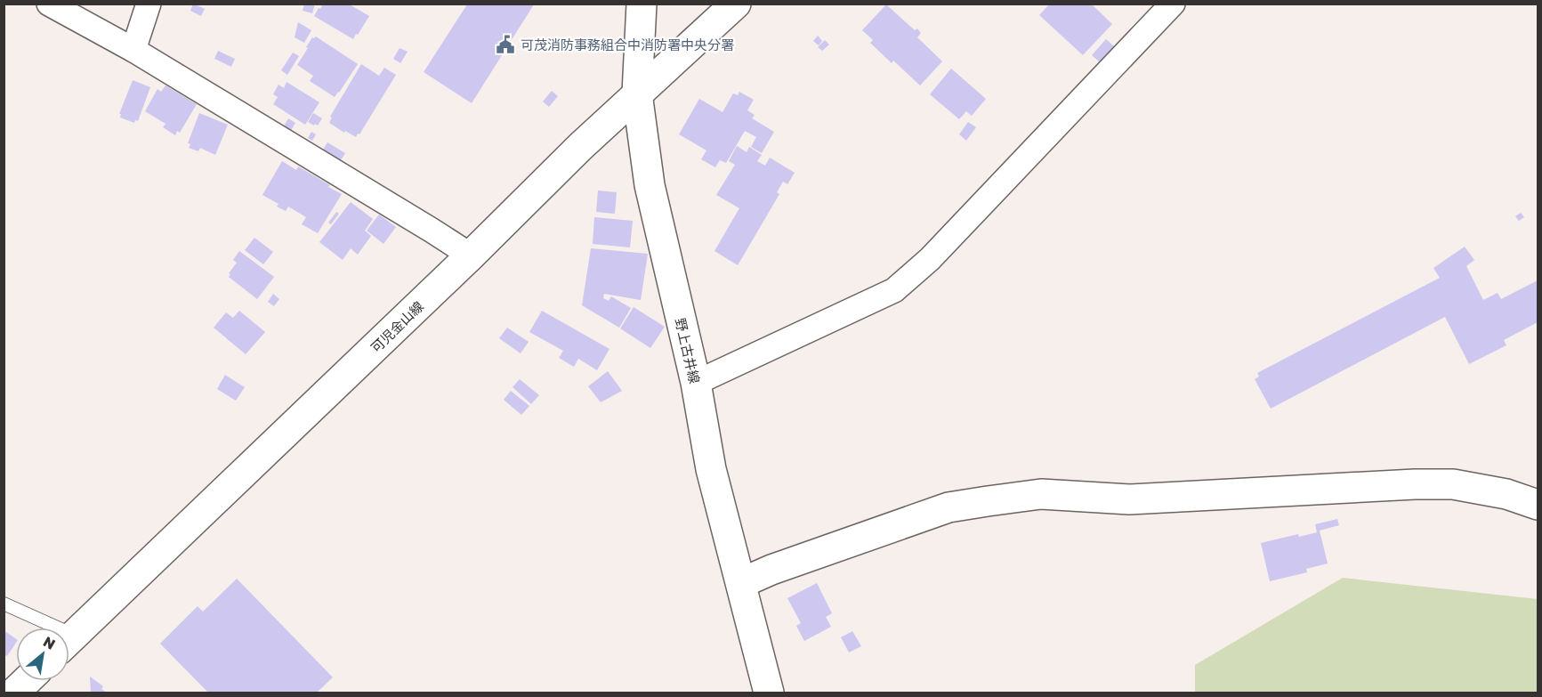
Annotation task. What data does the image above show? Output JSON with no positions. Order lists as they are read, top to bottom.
{
  "streets": {
    "main road": ["可児金山線", "野上古井線"]
  },
  "crossings": [
    ["可児金山線", "野上古井線"]
  ],
  "places": {
    "public building": ["可茂消防事務組合中消防署中央分署"]
  },
  "north": "top right"
}
